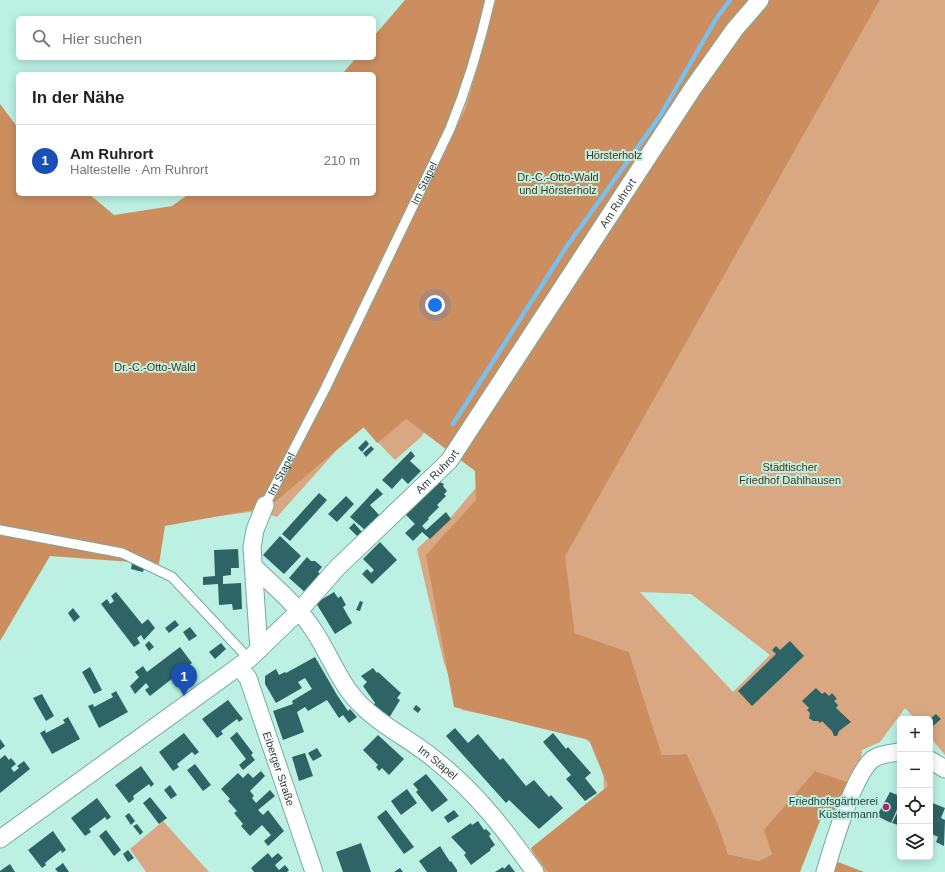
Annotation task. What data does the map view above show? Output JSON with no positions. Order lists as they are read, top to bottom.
{
  "streets": {
    "street": ["Im Stapel", "Am Ruhrort", "Eiberger Straße"]
  },
  "crossings": [
    ["Im Stapel", "Am Ruhrort"],
    ["Im Stapel", "Eiberger Straße"],
    ["Am Ruhrort", "Eiberger Straße"]
  ],
  "parks": [
    "Hörsterholz",
    "Dr.-C.-Otto-Wald und Hörsterholz",
    "Dr.-C.-Otto-Wald",
    "Städtischer Friedhof Dahlhausen"
  ],
  "places": ["Friedhofsgärtnerei Küstermann"],
  "page": {
    "search": "Hier suchen",
    "heading": "In der Nähe",
    "list": [
      {
        "mark": "1",
        "name": "Am Ruhrort",
        "note": "Haltestelle · Am Ruhrort",
        "value": "210 m"
      }
    ],
    "pins": "1",
    "map_buttons": ["+", "−"]
  }
}
